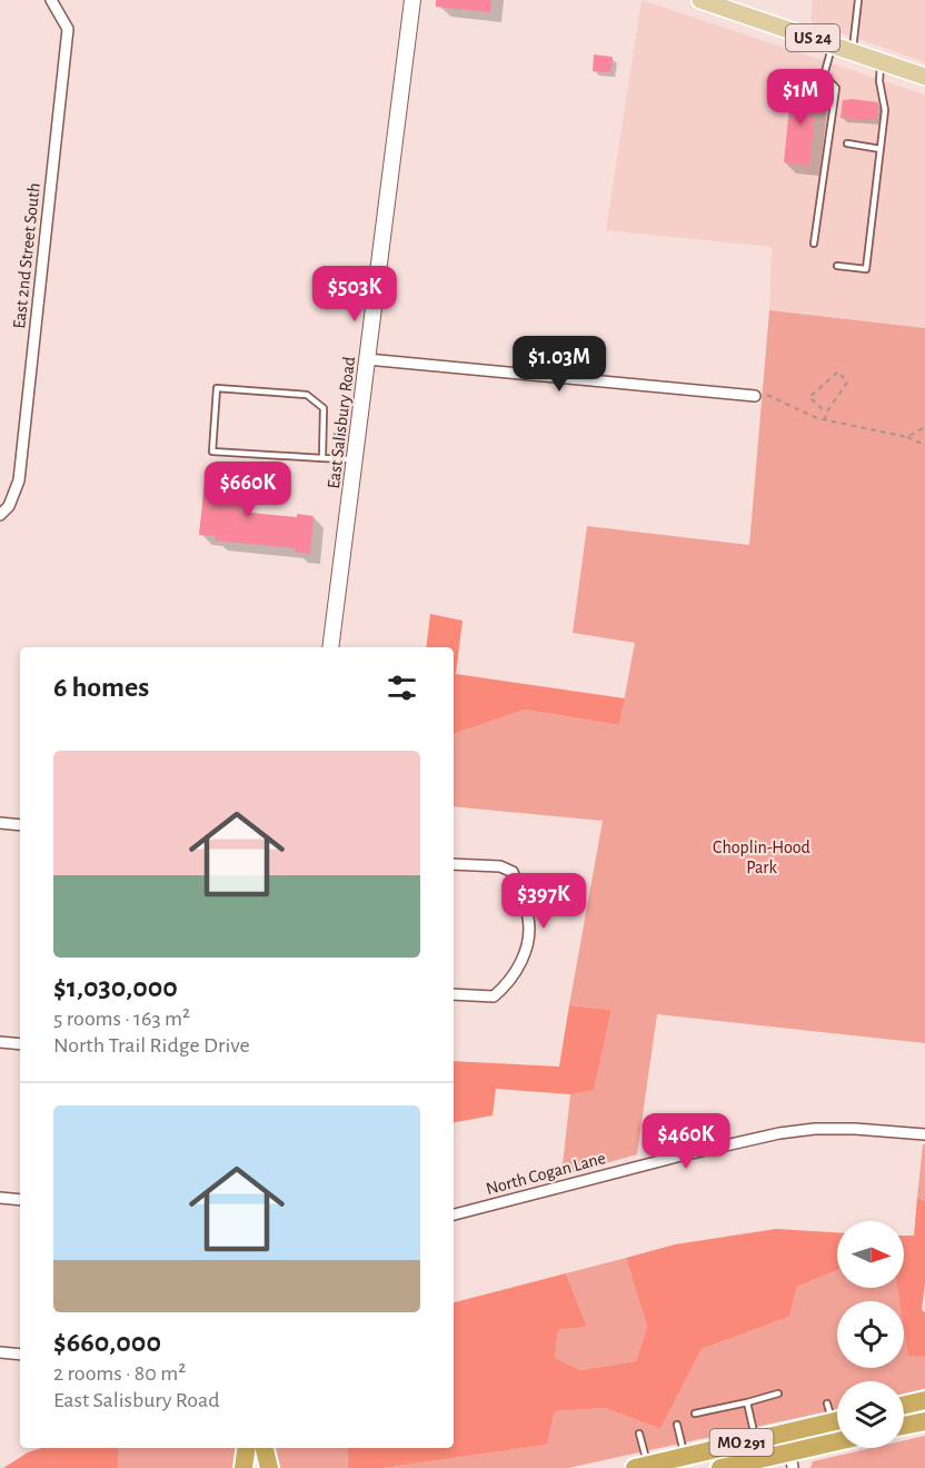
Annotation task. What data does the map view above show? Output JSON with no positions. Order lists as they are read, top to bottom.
{
  "streets": {
    "highway": ["MO 291"],
    "main road": ["US 24", "East Salisbury Road"],
    "street": ["East 2nd Street South", "North Cogan Lane"]
  },
  "parks": ["Choplin-Hood Park"],
  "north": "right",
  "page": {
    "price": [
      "$1M",
      "$503K",
      "$1.03M",
      "$660K",
      "$397K",
      "$460K"
    ],
    "heading": "6 homes",
    "list": [
      {
        "name": "$1,030,000",
        "note": "5 rooms · 163 m² · North Trail Ridge Drive"
      },
      {
        "name": "$660,000",
        "note": "2 rooms · 80 m² · East Salisbury Road"
      }
    ]
  }
}
